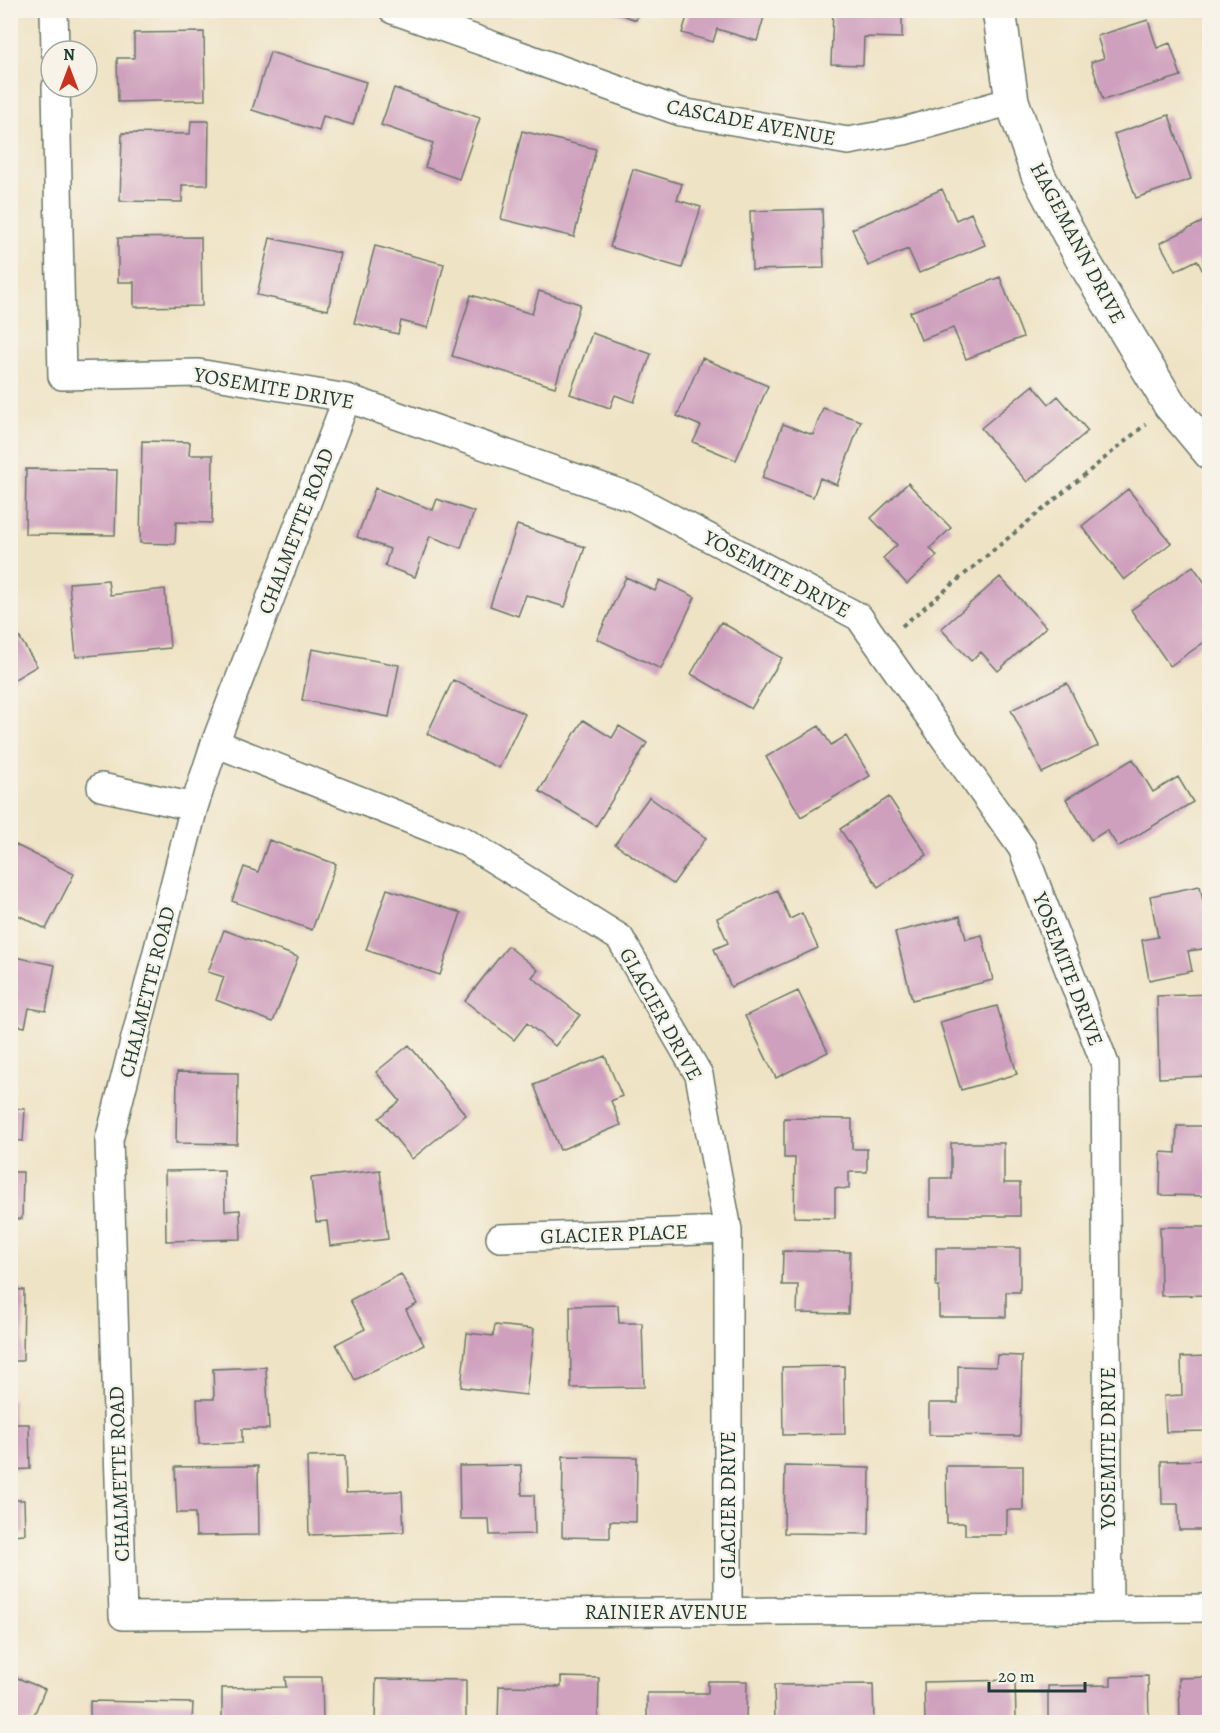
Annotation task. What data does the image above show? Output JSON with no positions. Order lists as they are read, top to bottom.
{
  "streets": {
    "street": [
      "CASCADE AVENUE",
      "HAGEMANN DRIVE",
      "YOSEMITE DRIVE",
      "CHALMETTE ROAD",
      "GLACIER DRIVE",
      "GLACIER PLACE",
      "RAINIER AVENUE"
    ]
  },
  "crossings": [
    ["CASCADE AVENUE", "HAGEMANN DRIVE"],
    ["YOSEMITE DRIVE", "CHALMETTE ROAD"],
    ["YOSEMITE DRIVE", "RAINIER AVENUE"],
    ["CHALMETTE ROAD", "GLACIER DRIVE"],
    ["CHALMETTE ROAD", "RAINIER AVENUE"],
    ["GLACIER DRIVE", "GLACIER PLACE"],
    ["GLACIER DRIVE", "RAINIER AVENUE"]
  ],
  "scale_bar": "20 m",
  "north": "top"
}
